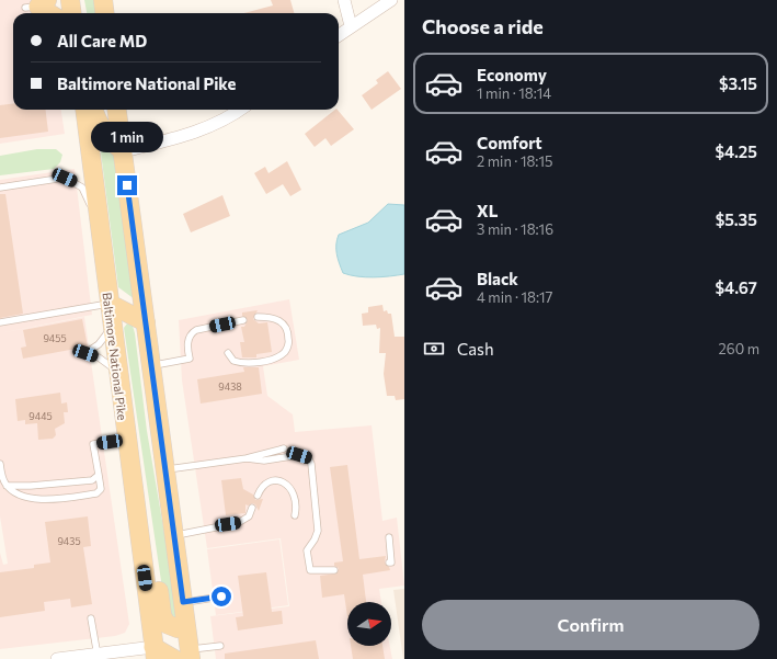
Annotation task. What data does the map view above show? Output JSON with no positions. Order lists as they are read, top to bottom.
{
  "streets": {
    "main road": ["Baltimore National Pike"]
  },
  "house_numbers": [
    "9455",
    "9438",
    "9445",
    "9435"
  ],
  "north": "right",
  "page": {
    "heading": "Choose a ride",
    "banner": ["All Care MD", "Baltimore National Pike"],
    "list": [
      {
        "name": "Economy",
        "note": "1 min · 18:14",
        "value": "$3.15"
      },
      {
        "name": "Comfort",
        "note": "2 min · 18:15",
        "value": "$4.25"
      },
      {
        "name": "XL",
        "note": "3 min · 18:16",
        "value": "$5.35"
      },
      {
        "name": "Black",
        "note": "4 min · 18:17",
        "value": "$4.67"
      }
    ],
    "bubble": "1 min",
    "pay": ["Cash", "260 m"],
    "buttons": "Confirm"
  }
}
